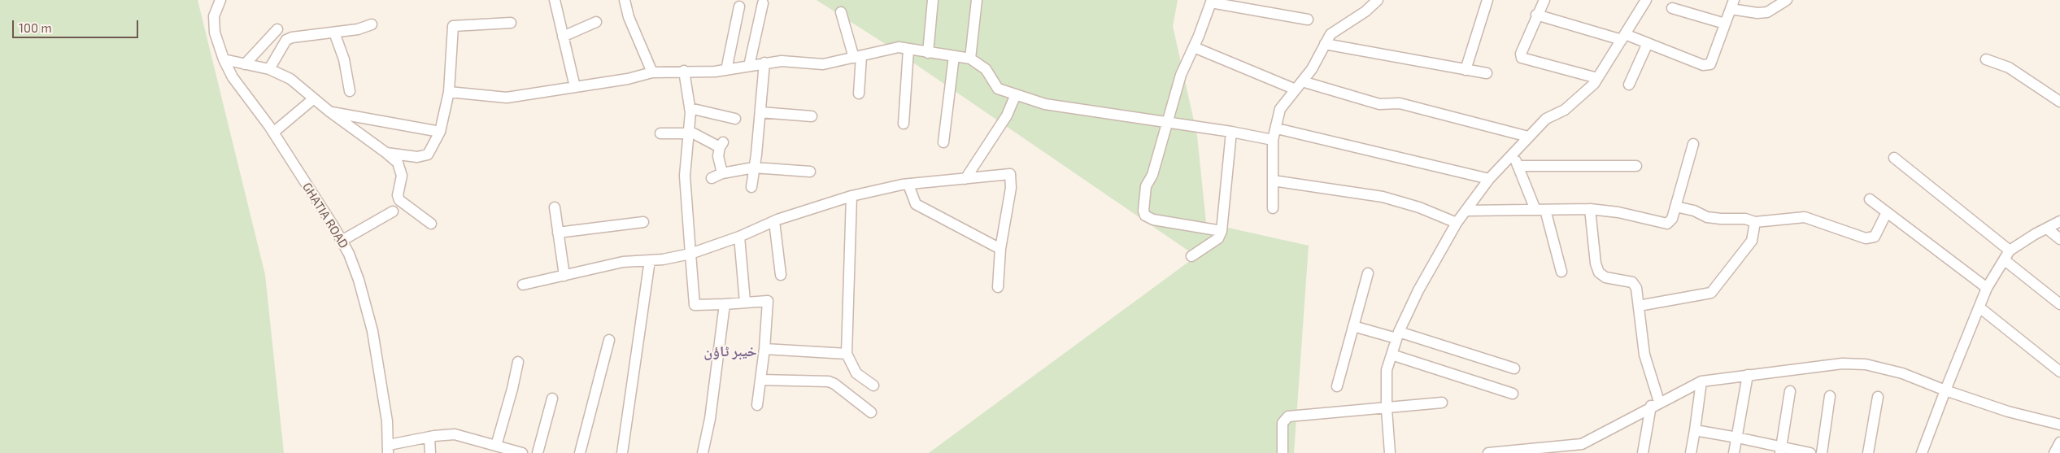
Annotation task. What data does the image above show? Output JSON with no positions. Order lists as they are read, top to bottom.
{
  "streets": {
    "street": ["GHATIA ROAD"]
  },
  "districts": ["خیبر ٹاؤن"],
  "scale_bar": "100 m"
}
